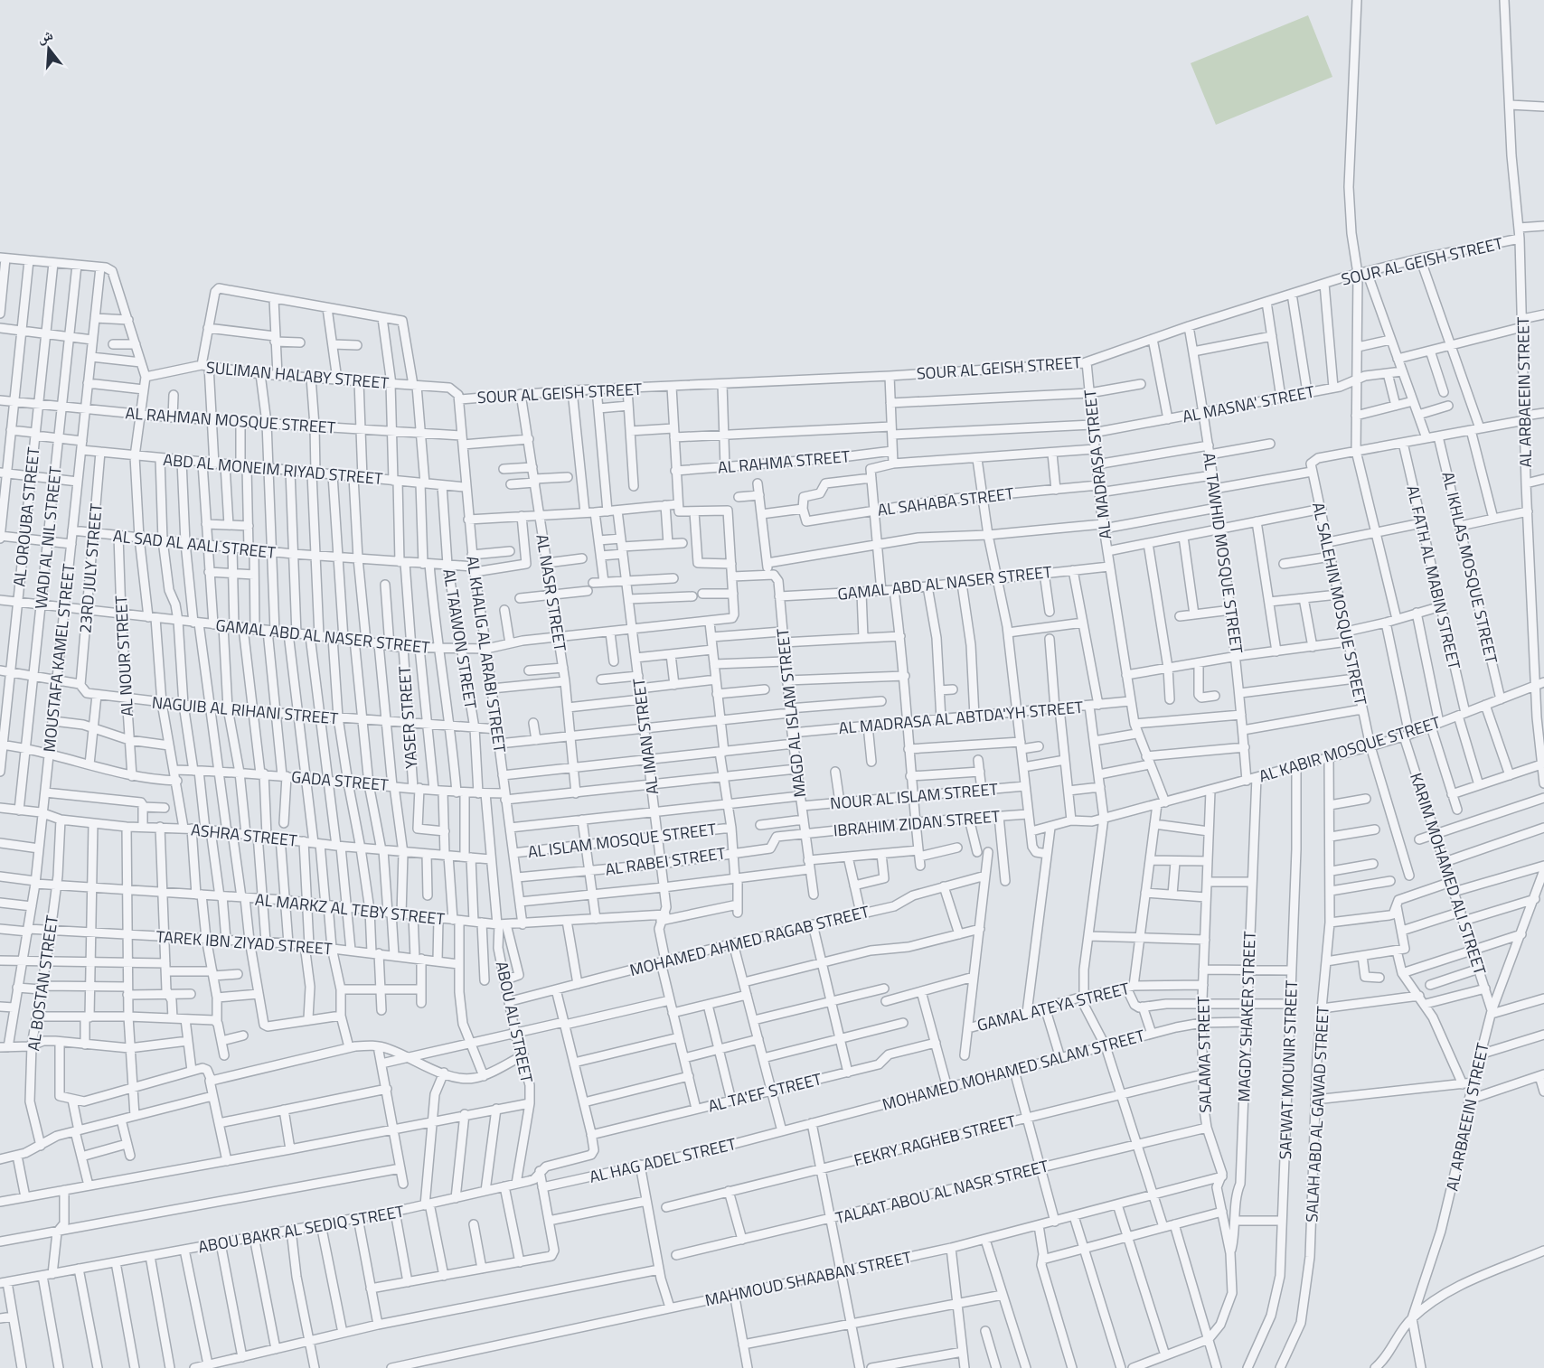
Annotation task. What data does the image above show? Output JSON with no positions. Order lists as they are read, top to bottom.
{
  "streets": {
    "street": [
      "SOUR AL GEISH STREET",
      "SULIMAN HALABY STREET",
      "AL ARBAEEIN STREET",
      "AL MASNA' STREET",
      "AL RAHMAN MOSQUE STREET",
      "AL RAHMA STREET",
      "AL MADRASA STREET",
      "ABD AL MONEIM RIYAD STREET",
      "AL SAHABA STREET",
      "AL OROUBA STREET",
      "WADI AL NIL STREET",
      "AL SAD AL AALI STREET",
      "AL TAWHID MOSQUE STREET",
      "AL IKHLAS MOSQUE STREET",
      "23RD JULY STREET",
      "AL FATH AL MABIN STREET",
      "GAMAL ABD AL NASER STREET",
      "AL NASR STREET",
      "AL SALEHIN MOSQUE STREET",
      "AL TAAWON STREET",
      "AL KHALIG AL ARABI STREET",
      "AL NOUR STREET",
      "MOUSTAFA KAMEL STREET",
      "NAGUIB AL RIHANI STREET",
      "MAGD AL ISLAM STREET",
      "YASER STREET",
      "AL MADRASA AL ABTDA'YH STREET",
      "AL IMAN STREET",
      "AL KABIR MOSQUE STREET",
      "GADA STREET",
      "NOUR AL ISLAM STREET",
      "IBRAHIM ZIDAN STREET",
      "ASHRA STREET",
      "AL ISLAM MOSQUE STREET",
      "AL RABEI STREET",
      "KARIM MOHAMED ALI STREET",
      "AL MARKZ AL TEBY STREET",
      "MOHAMED AHMED RAGAB STREET",
      "TAREK IBN ZIYAD STREET",
      "AL BOSTAN STREET",
      "GAMAL ATEYA STREET",
      "MAGDY SHAKER STREET",
      "ABOU ALI STREET",
      "SALAMA STREET",
      "MOHAMED MOHAMED SALAM STREET",
      "SAFWAT MOUNIR STREET",
      "AL TA'EF STREET",
      "SALAH ABD AL GAWAD STREET",
      "FEKRY RAGHEB STREET",
      "AL HAG ADEL STREET",
      "TALAAT ABOU AL NASR STREET",
      "ABOU BAKR AL SEDIQ STREET",
      "MAHMOUD SHAABAN STREET"
    ]
  },
  "crossings": [
    ["SOUR AL GEISH STREET", "SULIMAN HALABY STREET"],
    ["SOUR AL GEISH STREET", "AL ARBAEEIN STREET"],
    ["SOUR AL GEISH STREET", "AL MADRASA STREET"],
    ["SOUR AL GEISH STREET", "AL TAWHID MOSQUE STREET"],
    ["SOUR AL GEISH STREET", "AL NASR STREET"],
    ["SOUR AL GEISH STREET", "AL KHALIG AL ARABI STREET"],
    ["SULIMAN HALABY STREET", "AL KHALIG AL ARABI STREET"],
    ["AL ARBAEEIN STREET", "AL KABIR MOSQUE STREET"],
    ["AL ARBAEEIN STREET", "KARIM MOHAMED ALI STREET"],
    ["AL MASNA' STREET", "AL MADRASA STREET"],
    ["AL MASNA' STREET", "AL TAWHID MOSQUE STREET"],
    ["AL RAHMAN MOSQUE STREET", "AL OROUBA STREET"],
    ["AL RAHMAN MOSQUE STREET", "WADI AL NIL STREET"],
    ["AL RAHMAN MOSQUE STREET", "AL NASR STREET"],
    ["AL RAHMAN MOSQUE STREET", "AL KHALIG AL ARABI STREET"],
    ["AL RAHMAN MOSQUE STREET", "MOUSTAFA KAMEL STREET"],
    ["AL MADRASA STREET", "AL SAHABA STREET"],
    ["AL MADRASA STREET", "GAMAL ABD AL NASER STREET"],
    ["AL MADRASA STREET", "AL MADRASA AL ABTDA'YH STREET"],
    ["AL MADRASA STREET", "AL KABIR MOSQUE STREET"],
    ["ABD AL MONEIM RIYAD STREET", "AL OROUBA STREET"],
    ["ABD AL MONEIM RIYAD STREET", "WADI AL NIL STREET"],
    ["ABD AL MONEIM RIYAD STREET", "23RD JULY STREET"],
    ["ABD AL MONEIM RIYAD STREET", "AL TAAWON STREET"],
    ["ABD AL MONEIM RIYAD STREET", "AL KHALIG AL ARABI STREET"],
    ["ABD AL MONEIM RIYAD STREET", "MOUSTAFA KAMEL STREET"],
    ["AL SAHABA STREET", "AL TAWHID MOSQUE STREET"],
    ["AL OROUBA STREET", "GAMAL ABD AL NASER STREET"],
    ["AL OROUBA STREET", "NAGUIB AL RIHANI STREET"],
    ["WADI AL NIL STREET", "GAMAL ABD AL NASER STREET"],
    ["WADI AL NIL STREET", "NAGUIB AL RIHANI STREET"],
    ["WADI AL NIL STREET", "ASHRA STREET"],
    ["AL SAD AL AALI STREET", "23RD JULY STREET"],
    ["AL SAD AL AALI STREET", "AL TAAWON STREET"],
    ["AL SAD AL AALI STREET", "AL KHALIG AL ARABI STREET"],
    ["AL SAD AL AALI STREET", "AL NOUR STREET"],
    ["AL SAD AL AALI STREET", "MOUSTAFA KAMEL STREET"],
    ["AL TAWHID MOSQUE STREET", "AL KABIR MOSQUE STREET"],
    ["AL IKHLAS MOSQUE STREET", "AL KABIR MOSQUE STREET"],
    ["23RD JULY STREET", "GAMAL ABD AL NASER STREET"],
    ["23RD JULY STREET", "NAGUIB AL RIHANI STREET"],
    ["AL FATH AL MABIN STREET", "AL KABIR MOSQUE STREET"],
    ["GAMAL ABD AL NASER STREET", "AL NASR STREET"],
    ["GAMAL ABD AL NASER STREET", "AL TAAWON STREET"],
    ["GAMAL ABD AL NASER STREET", "AL KHALIG AL ARABI STREET"],
    ["GAMAL ABD AL NASER STREET", "AL NOUR STREET"],
    ["GAMAL ABD AL NASER STREET", "MOUSTAFA KAMEL STREET"],
    ["GAMAL ABD AL NASER STREET", "MAGD AL ISLAM STREET"],
    ["GAMAL ABD AL NASER STREET", "YASER STREET"],
    ["GAMAL ABD AL NASER STREET", "AL IMAN STREET"],
    ["AL NASR STREET", "GADA STREET"],
    ["AL SALEHIN MOSQUE STREET", "AL KABIR MOSQUE STREET"],
    ["AL TAAWON STREET", "NAGUIB AL RIHANI STREET"],
    ["AL TAAWON STREET", "GADA STREET"],
    ["AL TAAWON STREET", "ASHRA STREET"],
    ["AL TAAWON STREET", "AL MARKZ AL TEBY STREET"],
    ["AL TAAWON STREET", "ABOU ALI STREET"],
    ["AL KHALIG AL ARABI STREET", "NAGUIB AL RIHANI STREET"],
    ["AL KHALIG AL ARABI STREET", "GADA STREET"],
    ["AL KHALIG AL ARABI STREET", "AL ISLAM MOSQUE STREET"],
    ["AL KHALIG AL ARABI STREET", "AL RABEI STREET"],
    ["AL KHALIG AL ARABI STREET", "AL MARKZ AL TEBY STREET"],
    ["AL NOUR STREET", "NAGUIB AL RIHANI STREET"],
    ["MOUSTAFA KAMEL STREET", "NAGUIB AL RIHANI STREET"],
    ["MOUSTAFA KAMEL STREET", "ASHRA STREET"],
    ["MOUSTAFA KAMEL STREET", "AL MARKZ AL TEBY STREET"],
    ["MOUSTAFA KAMEL STREET", "TAREK IBN ZIYAD STREET"],
    ["NAGUIB AL RIHANI STREET", "YASER STREET"],
    ["MAGD AL ISLAM STREET", "AL MADRASA AL ABTDA'YH STREET"],
    ["MAGD AL ISLAM STREET", "GADA STREET"],
    ["MAGD AL ISLAM STREET", "NOUR AL ISLAM STREET"],
    ["MAGD AL ISLAM STREET", "IBRAHIM ZIDAN STREET"],
    ["MAGD AL ISLAM STREET", "AL RABEI STREET"],
    ["YASER STREET", "GADA STREET"],
    ["AL IMAN STREET", "GADA STREET"],
    ["AL IMAN STREET", "AL ISLAM MOSQUE STREET"],
    ["AL IMAN STREET", "AL RABEI STREET"],
    ["AL IMAN STREET", "AL MARKZ AL TEBY STREET"],
    ["AL IMAN STREET", "MOHAMED AHMED RAGAB STREET"],
    ["AL IMAN STREET", "AL TA'EF STREET"],
    ["AL KABIR MOSQUE STREET", "KARIM MOHAMED ALI STREET"],
    ["AL KABIR MOSQUE STREET", "MAGDY SHAKER STREET"],
    ["AL KABIR MOSQUE STREET", "SALAMA STREET"],
    ["AL KABIR MOSQUE STREET", "SAFWAT MOUNIR STREET"],
    ["AL KABIR MOSQUE STREET", "SALAH ABD AL GAWAD STREET"],
    ["IBRAHIM ZIDAN STREET", "AL RABEI STREET"],
    ["ASHRA STREET", "AL BOSTAN STREET"],
    ["AL MARKZ AL TEBY STREET", "AL BOSTAN STREET"],
    ["AL MARKZ AL TEBY STREET", "ABOU ALI STREET"],
    ["MOHAMED AHMED RAGAB STREET", "ABOU ALI STREET"],
    ["TAREK IBN ZIYAD STREET", "AL BOSTAN STREET"],
    ["GAMAL ATEYA STREET", "SALAMA STREET"],
    ["MAGDY SHAKER STREET", "SALAMA STREET"],
    ["MAGDY SHAKER STREET", "MOHAMED MOHAMED SALAM STREET"],
    ["ABOU ALI STREET", "ABOU BAKR AL SEDIQ STREET"],
    ["SALAMA STREET", "MOHAMED MOHAMED SALAM STREET"],
    ["SALAMA STREET", "FEKRY RAGHEB STREET"],
    ["SALAMA STREET", "TALAAT ABOU AL NASR STREET"],
    ["SALAMA STREET", "MAHMOUD SHAABAN STREET"],
    ["MOHAMED MOHAMED SALAM STREET", "AL HAG ADEL STREET"],
    ["AL TA'EF STREET", "ABOU BAKR AL SEDIQ STREET"]
  ],
  "north": "top"
}
